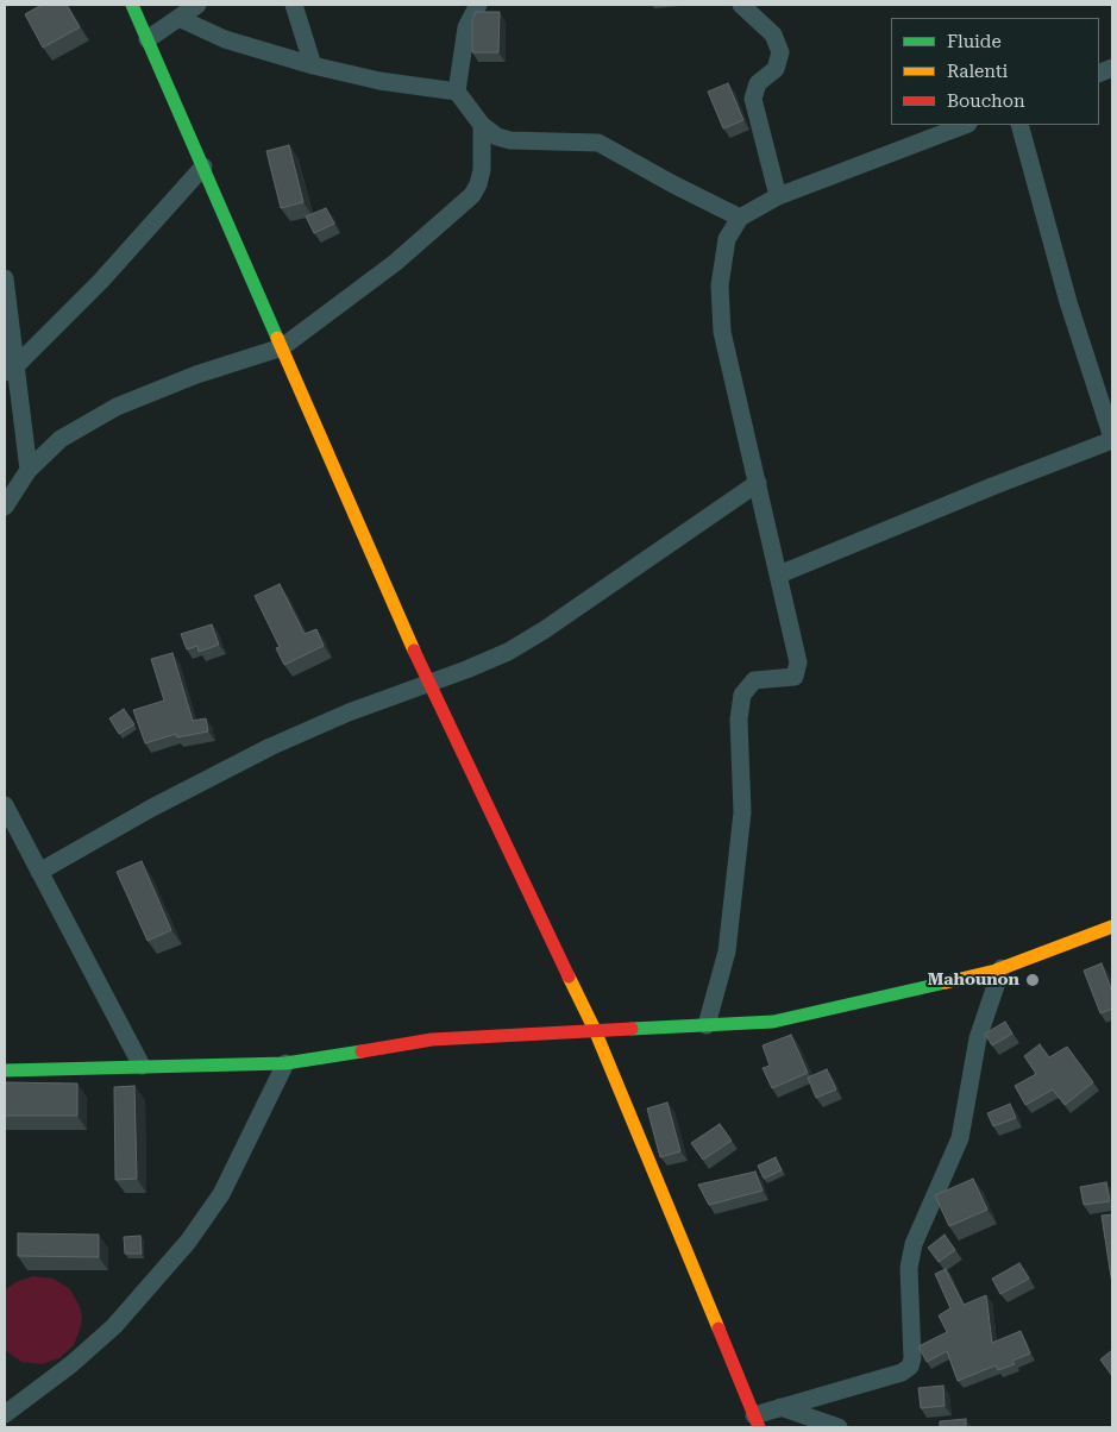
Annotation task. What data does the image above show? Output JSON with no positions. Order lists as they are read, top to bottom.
{
  "places": ["Mahounon"],
  "legend": ["Fluide", "Ralenti", "Bouchon"]
}
